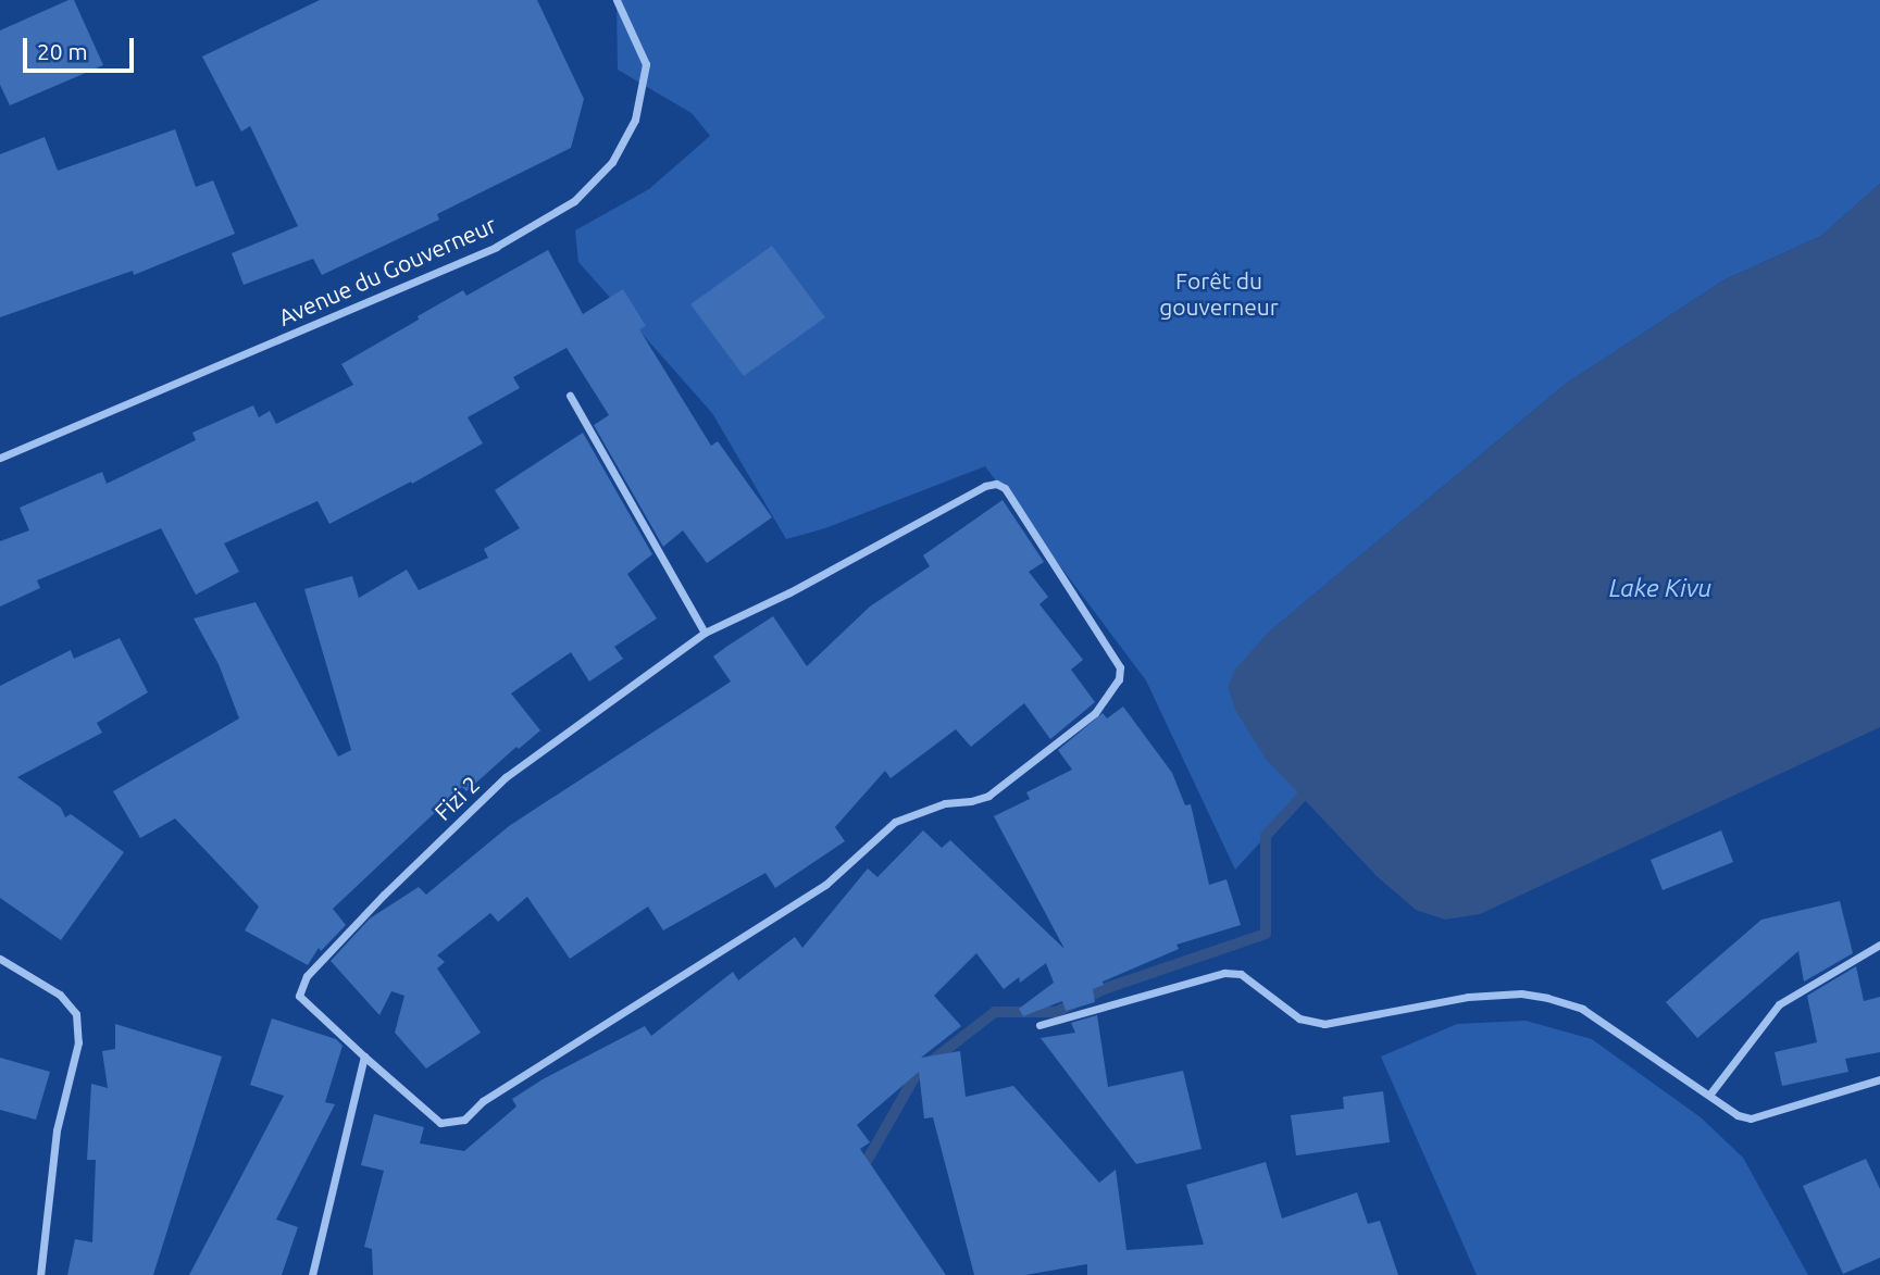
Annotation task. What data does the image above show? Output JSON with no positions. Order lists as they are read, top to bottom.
{
  "streets": {
    "street": ["Avenue du Gouverneur", "Fizi 2"]
  },
  "water": ["Lake Kivu"],
  "parks": ["Forêt du gouverneur"],
  "scale_bar": "20 m"
}
